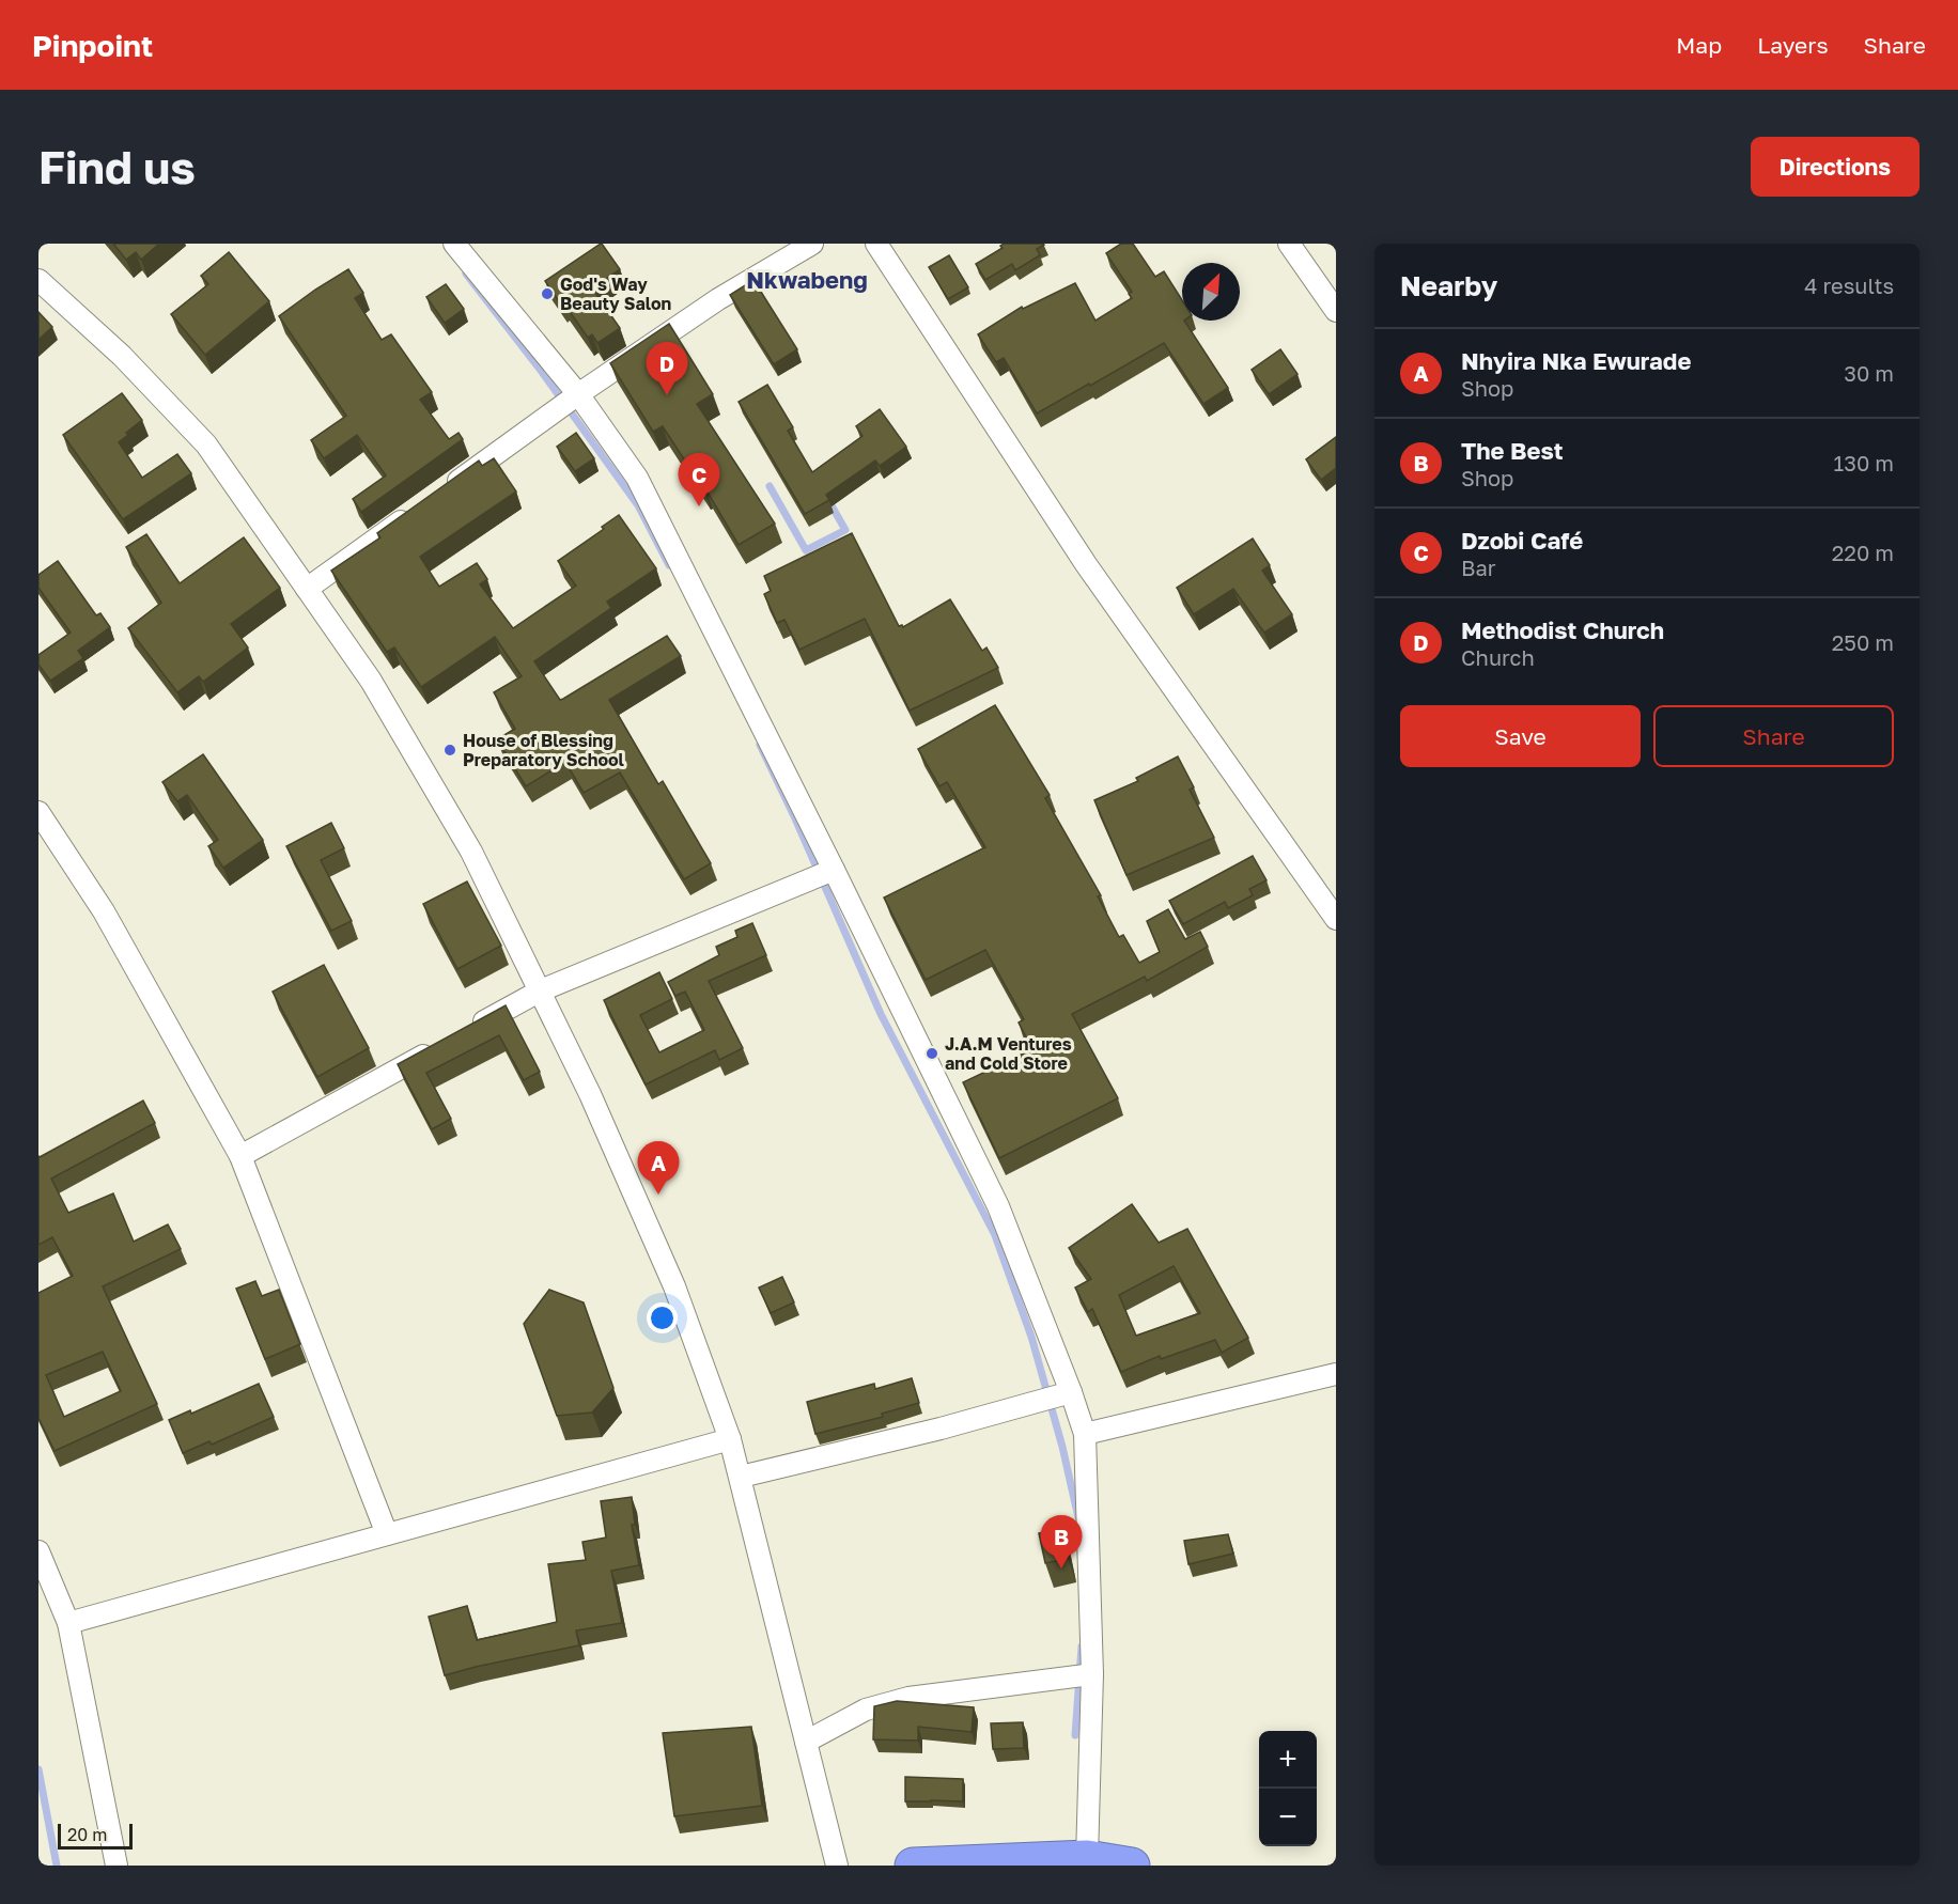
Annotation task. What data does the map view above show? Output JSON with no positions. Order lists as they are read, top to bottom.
{
  "districts": ["Nkwabeng"],
  "places": ["God's Way Beauty Salon", "House of Blessing Preparatory School", "J.A.M Ventures and Cold Store"],
  "scale_bar": "20 m",
  "north": "top right",
  "page": {
    "header": "Pinpoint",
    "nav": ["Map", "Layers", "Share"],
    "buttons": [
      "Directions",
      ["Save", "Share"]
    ],
    "title": "Find us",
    "heading": ["Nearby", "4 results"],
    "list": [
      {
        "mark": "A",
        "name": "Nhyira Nka Ewurade",
        "note": "Shop",
        "value": "30 m"
      },
      {
        "mark": "B",
        "name": "The Best",
        "note": "Shop",
        "value": "130 m"
      },
      {
        "mark": "C",
        "name": "Dzobi Café",
        "note": "Bar",
        "value": "220 m"
      },
      {
        "mark": "D",
        "name": "Methodist Church",
        "note": "Church",
        "value": "250 m"
      }
    ],
    "pins": [
      "D",
      "C",
      "A",
      "B"
    ],
    "map_buttons": ["+", "−"],
    "scale": "20 m"
  }
}
